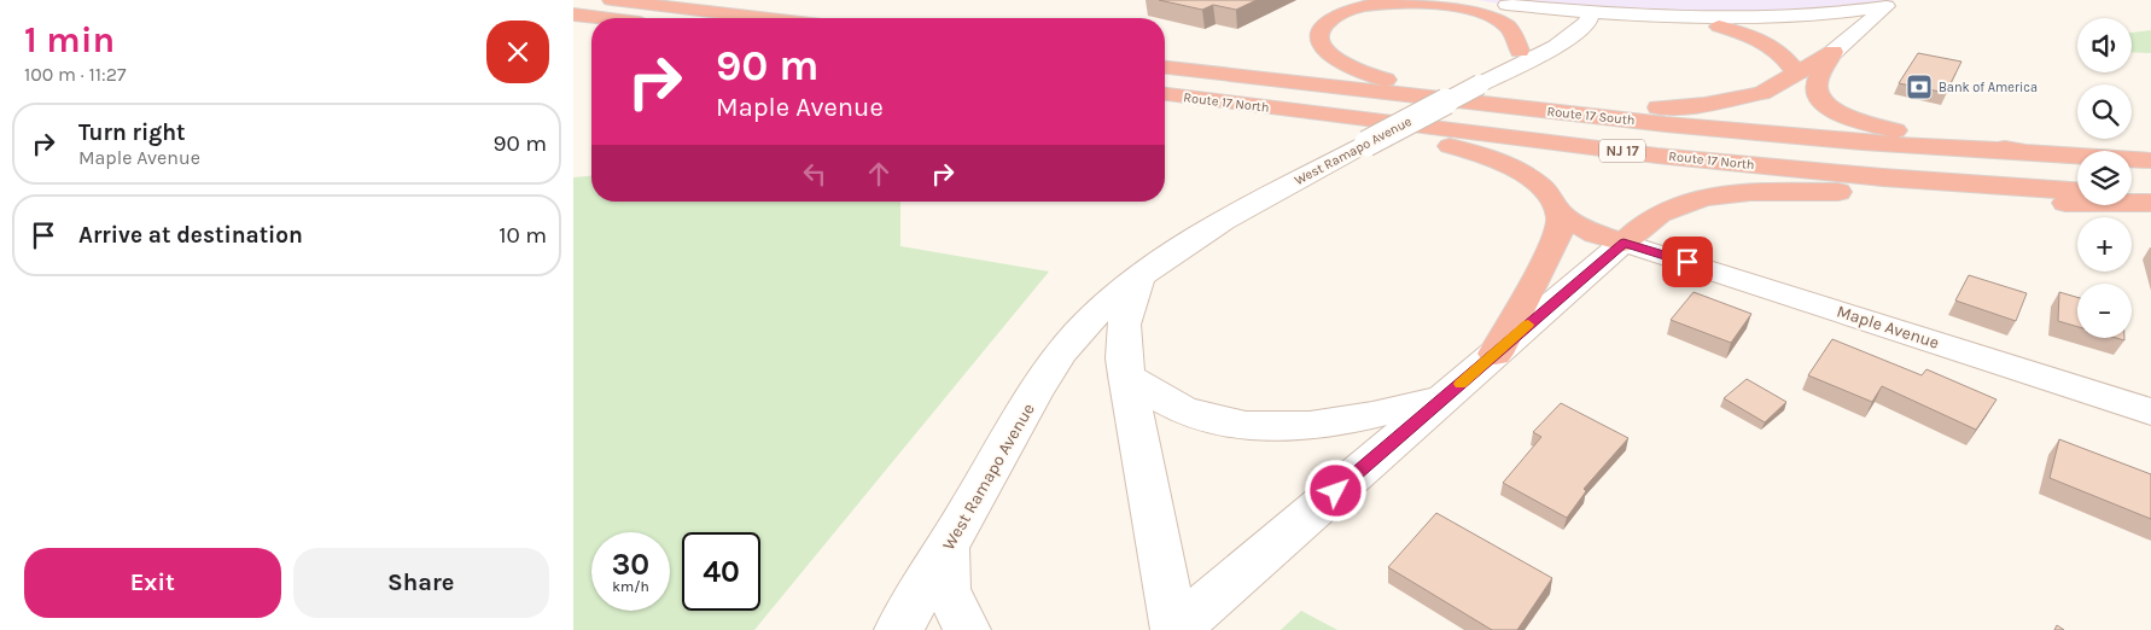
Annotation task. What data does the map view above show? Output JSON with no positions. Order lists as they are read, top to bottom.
{
  "streets": {
    "highway": ["Route 17 North", "Route 17 South", "NJ 17"],
    "street": ["West Ramapo Avenue", "Maple Avenue"]
  },
  "crossings": [
    ["Route 17 South", "West Ramapo Avenue"],
    ["Route 17 South", "NJ 17"]
  ],
  "places": {
    "bank": ["Bank of America"]
  },
  "page": {
    "heading": ["1 min", "100 m · 11:27"],
    "map_buttons": ["+", "−"],
    "turn": ["90 m", "Maple Avenue"],
    "list": [
      {
        "name": "Turn right",
        "note": "Maple Avenue",
        "value": "90 m"
      },
      {
        "name": "Arrive at destination",
        "value": "10 m"
      }
    ],
    "speed": "30 km/h",
    "limit": "40",
    "buttons": ["Exit", "Share"]
  }
}
